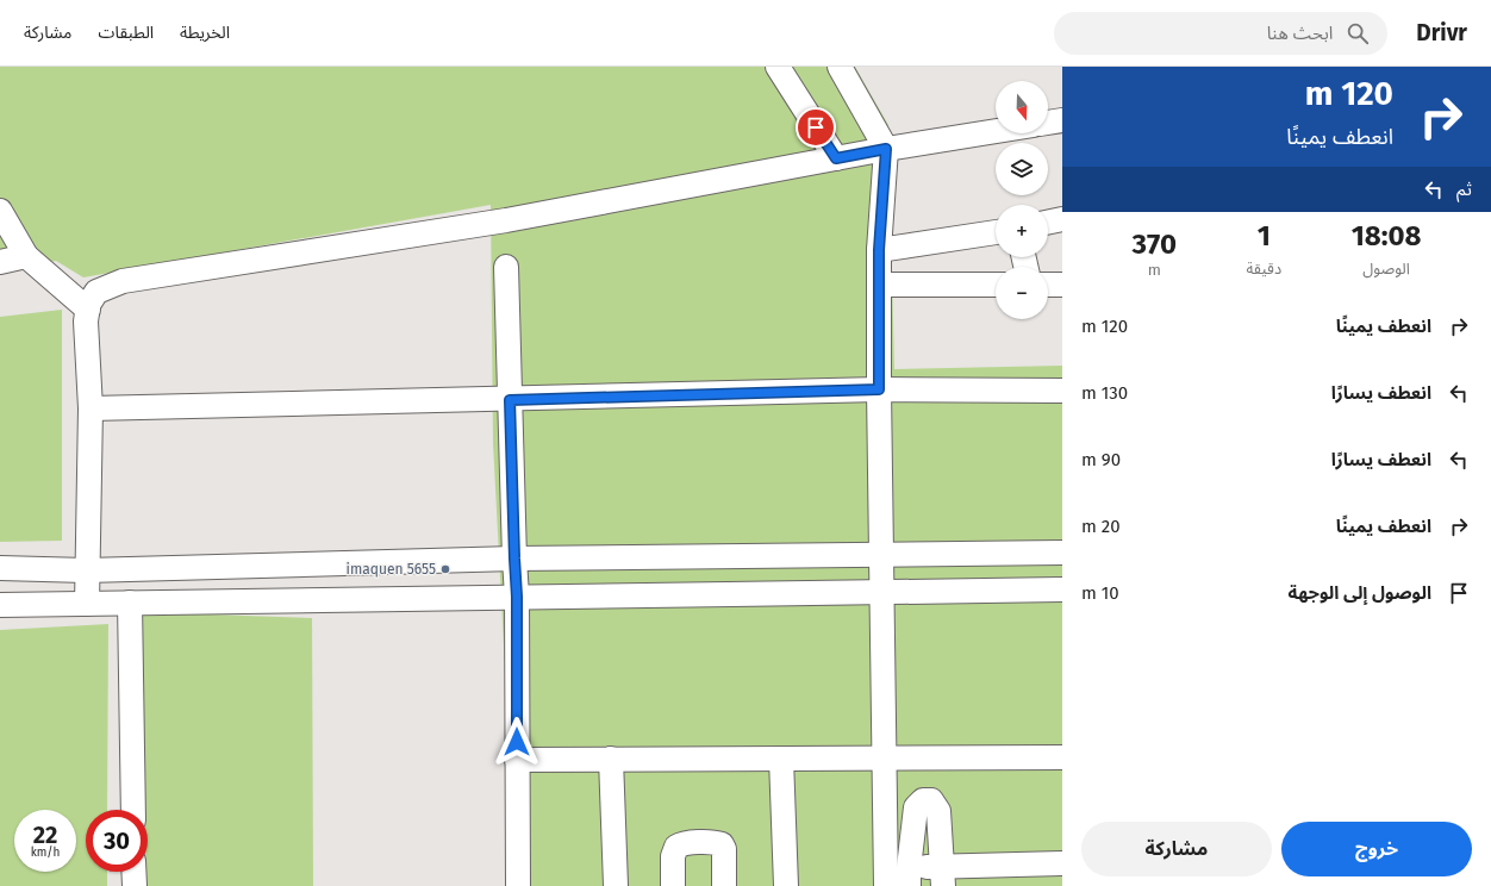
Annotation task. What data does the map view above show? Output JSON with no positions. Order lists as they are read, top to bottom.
{
  "places": ["imaquen 5655"],
  "north": "bottom",
  "page": {
    "header": "Drivr",
    "search": "ابحث هنا",
    "nav": ["الخريطة", "الطبقات", "مشاركة"],
    "turn": ["120 m", "انعطف يمينًا"],
    "map_buttons": ["+", "−"],
    "then": "ثم",
    "eta": [
      "18:08",
      "الوصول",
      "1",
      "دقيقة",
      "370",
      "m"
    ],
    "list": [
      {
        "name": "انعطف يمينًا",
        "value": "120 m"
      },
      {
        "name": "انعطف يسارًا",
        "value": "130 m"
      },
      {
        "name": "انعطف يسارًا",
        "value": "90 m"
      },
      {
        "name": "انعطف يمينًا",
        "value": "20 m"
      },
      {
        "name": "الوصول إلى الوجهة",
        "value": "10 m"
      }
    ],
    "speed": "22 km/h",
    "limit": "30",
    "buttons": ["خروج", "مشاركة"]
  }
}
